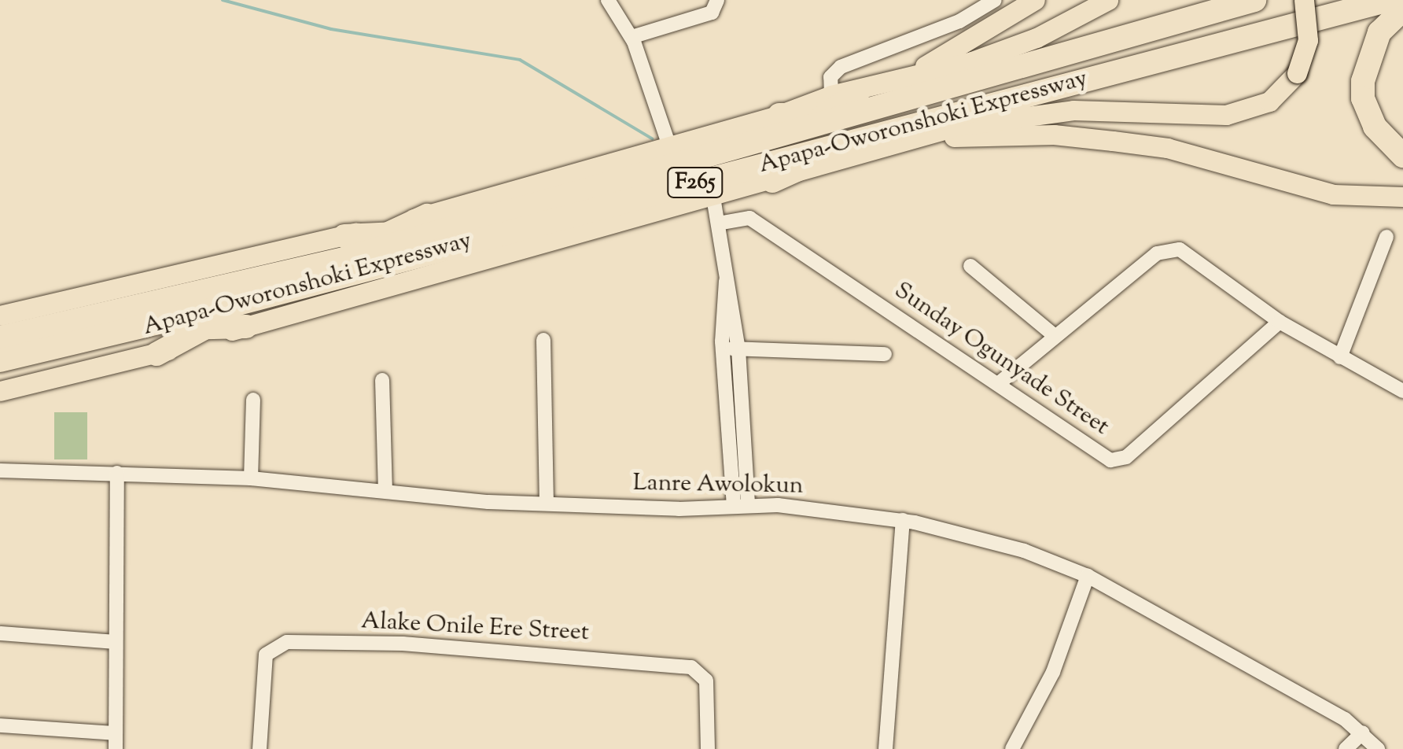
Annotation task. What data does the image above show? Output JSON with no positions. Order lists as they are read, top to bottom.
{
  "streets": {
    "highway": ["Apapa-Oworonshoki Expressway", "F265"],
    "street": ["Sunday Ogunyade Street", "Lanre Awolokun", "Alake Onile Ere Street"]
  }
}
